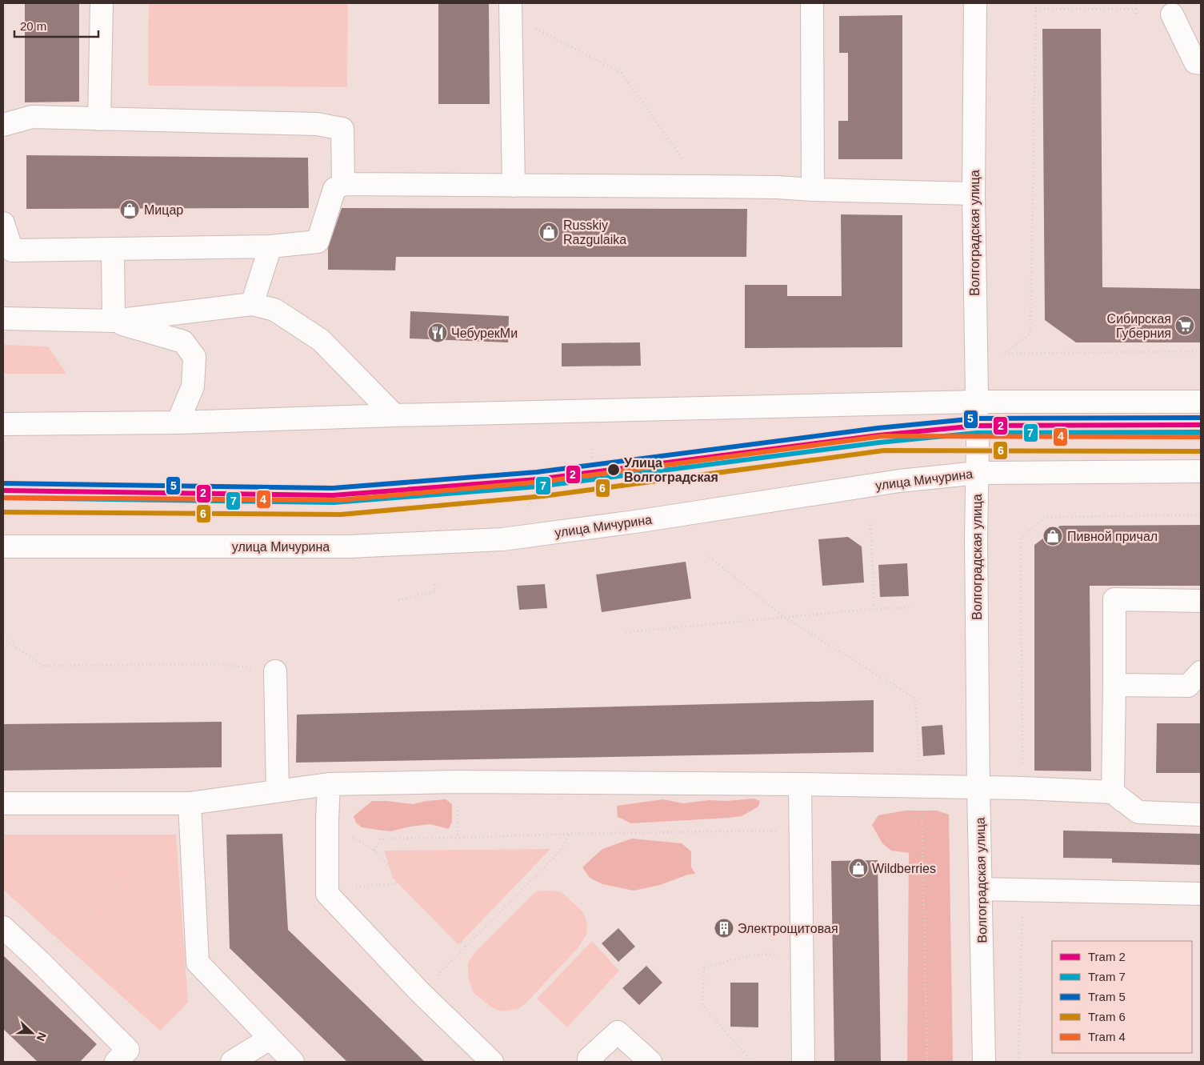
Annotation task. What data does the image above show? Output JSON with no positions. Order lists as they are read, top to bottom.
{
  "streets": {
    "main road": ["Волгоградская улица", "улица Мичурина"]
  },
  "crossings": [
    ["Волгоградская улица", "улица Мичурина"]
  ],
  "places": {
    "shop": [
      "Мицар",
      "Russkiy Razgulaika",
      "Пивной причал",
      "Wildberries"
    ],
    "supermarket": ["Сибирская Губерния"],
    "restaurant": ["ЧебурекМи"],
    "other": ["Улица Волгоградская"],
    "building": ["Электрощитовая"]
  },
  "lines": [
    "tram line 5",
    "tram line 2",
    "tram line 7",
    "tram line 4",
    "tram line 6"
  ],
  "legend": [
    "Tram 2",
    "Tram 7",
    "Tram 5",
    "Tram 6",
    "Tram 4"
  ],
  "scale_bar": "20 m",
  "north": "right"
}
